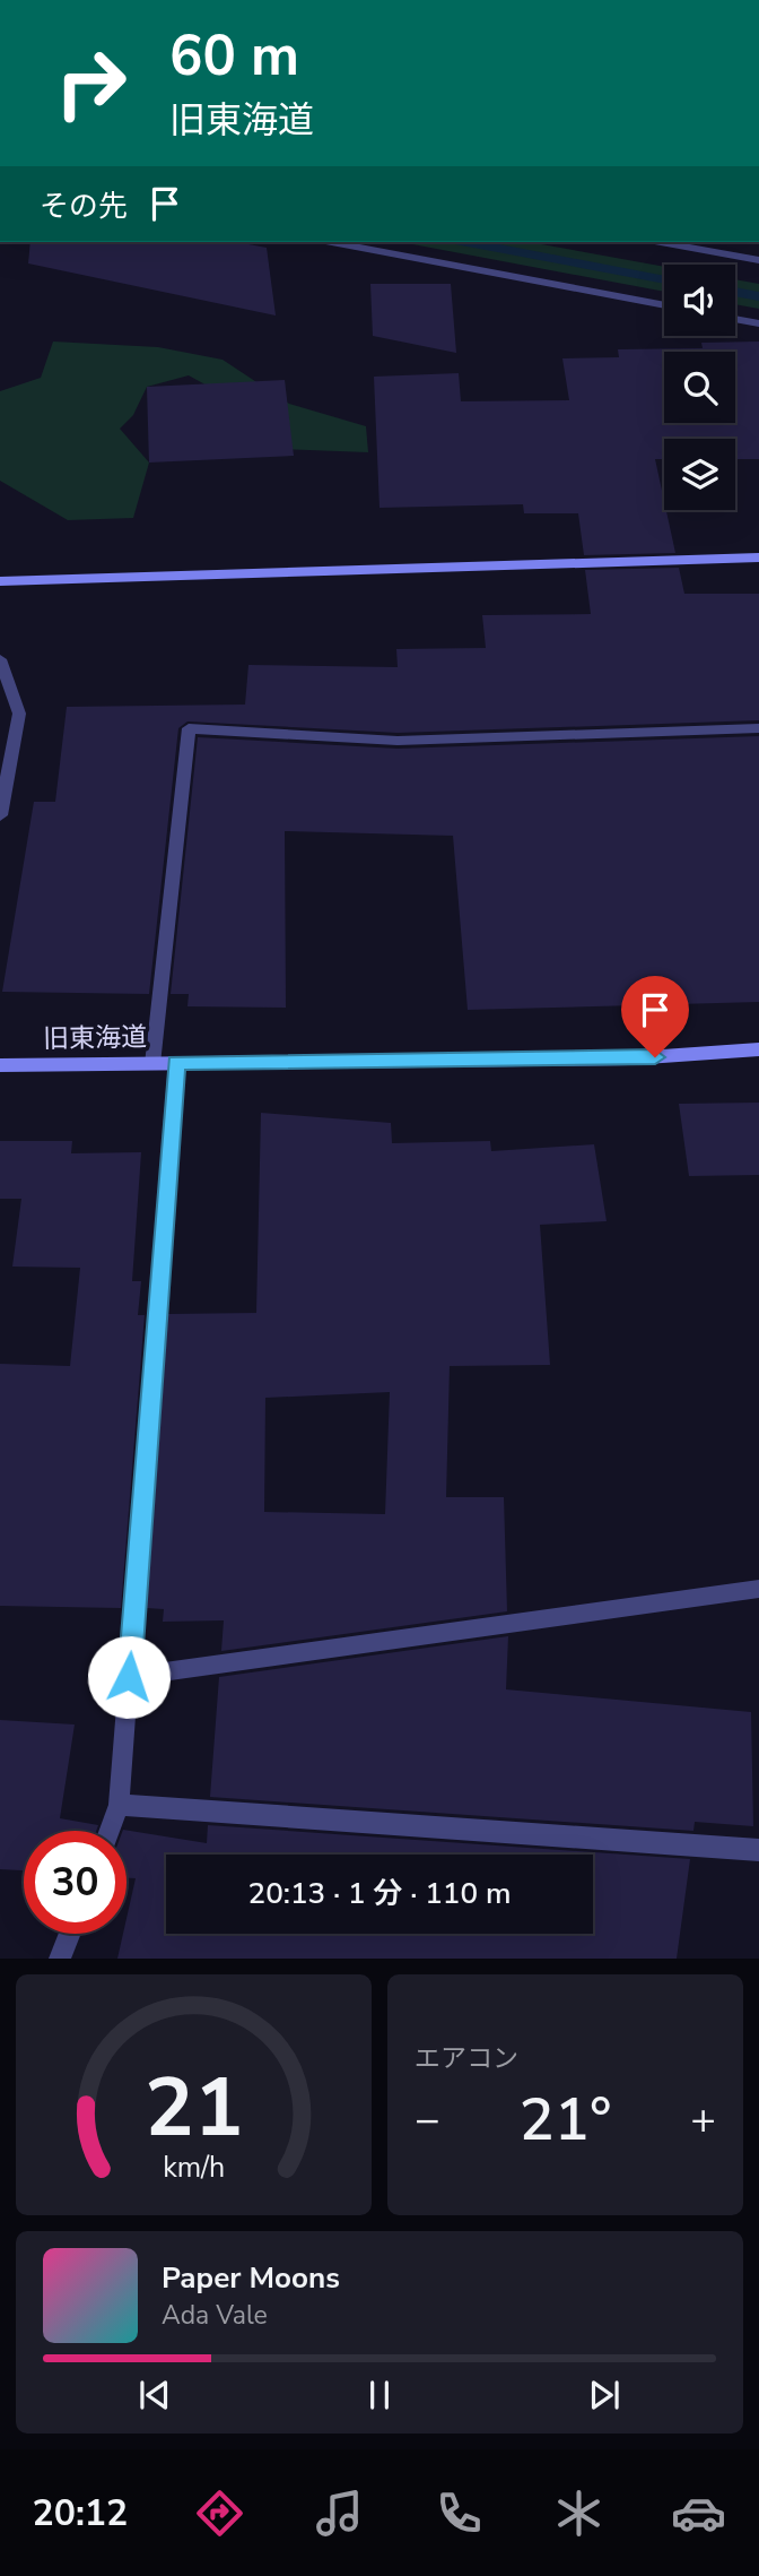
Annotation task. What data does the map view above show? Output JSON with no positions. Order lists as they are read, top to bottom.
{
  "streets": {
    "street": ["旧東海道"]
  },
  "page": {
    "turn": ["60 m", "旧東海道"],
    "then": "その先",
    "limit": "30",
    "trip": "20:13 · 1 分 · 110 m",
    "tile": "エアコン",
    "heat": ["−", "21°", "+"],
    "song": ["Paper Moons", "Ada Vale"],
    "tabs": "20:12",
    "gauge": ["21", "km/h"]
  }
}
